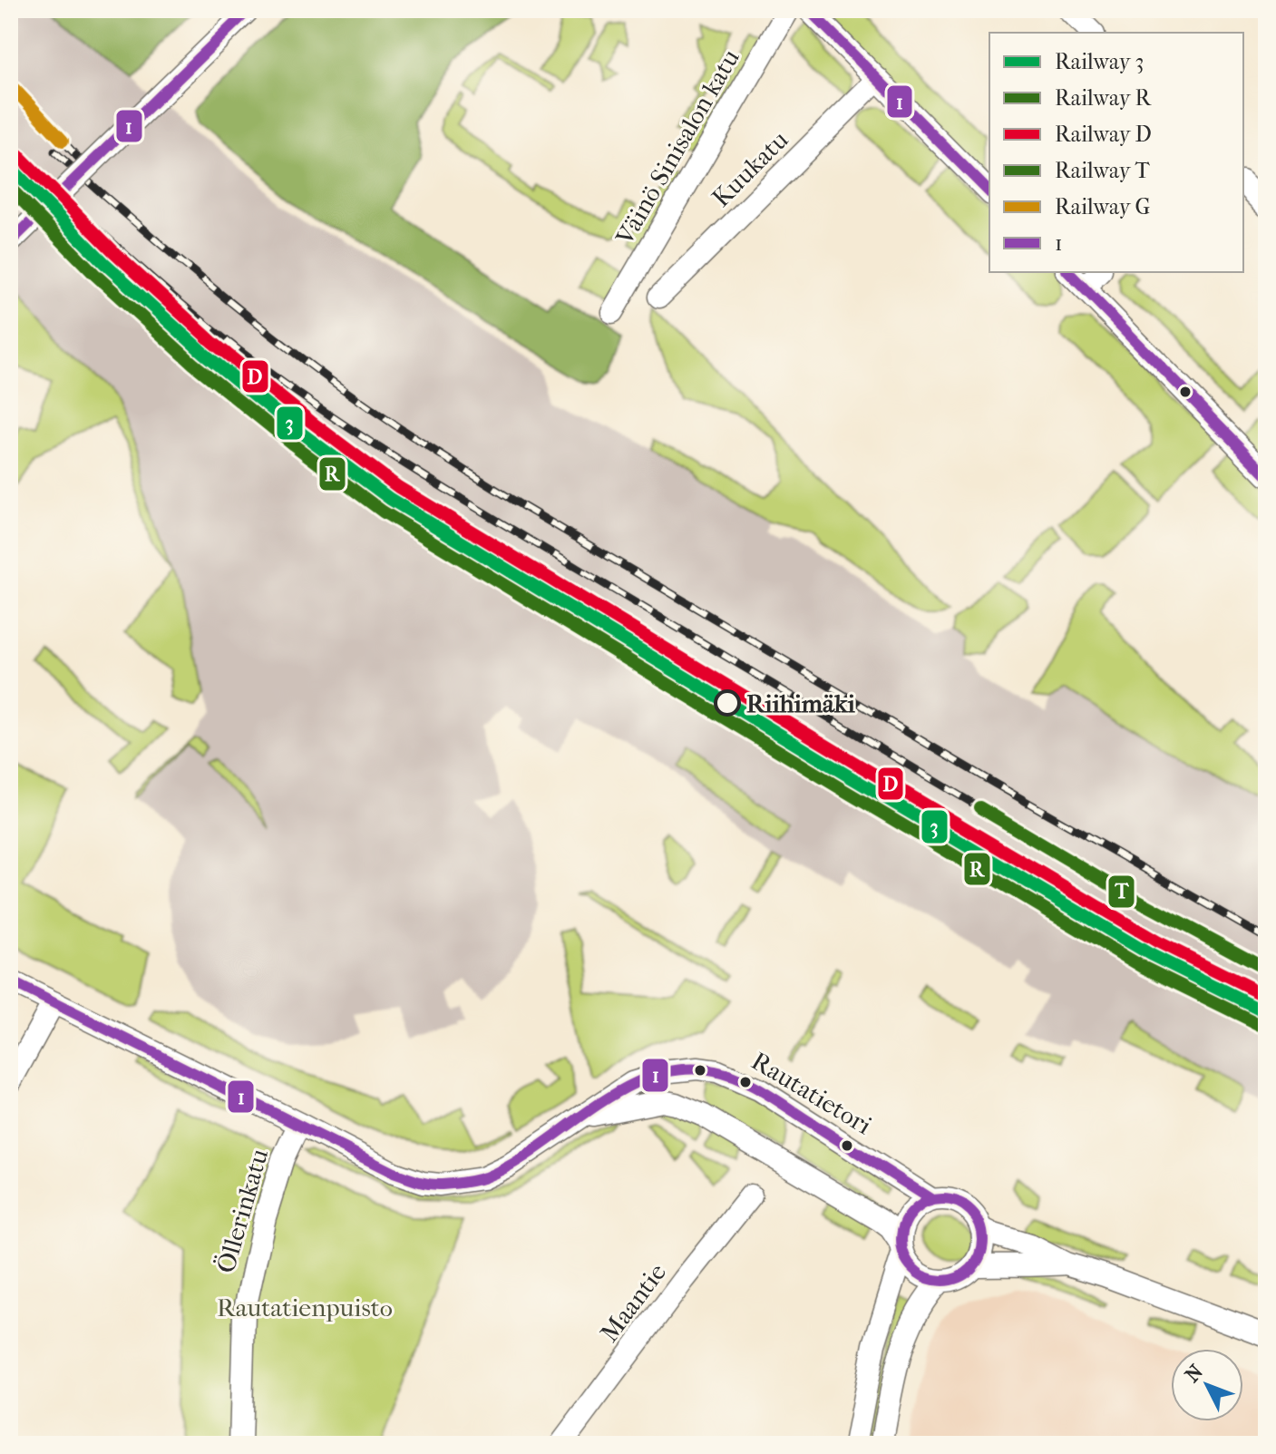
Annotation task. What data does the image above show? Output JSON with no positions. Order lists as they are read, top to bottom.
{
  "streets": {
    "street": [
      "Väinö Sinisalon katu",
      "Kuukatu",
      "Rautatietori",
      "Öllerinkatu",
      "Maantie"
    ]
  },
  "crossings": [
    ["Rautatietori", "Öllerinkatu"]
  ],
  "parks": ["Rautatienpuisto"],
  "places": ["Riihimäki"],
  "lines": [
    "transit line 1",
    "rail line G",
    "rail line D",
    "rail line 3",
    "rail line R",
    "rail line T"
  ],
  "legend": [
    "Railway 3",
    "Railway R",
    "Railway D",
    "Railway T",
    "Railway G",
    "1"
  ],
  "north": "top left"
}
